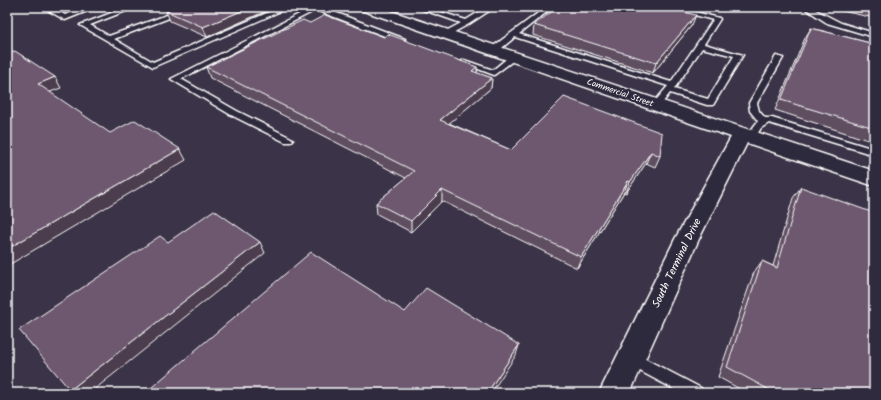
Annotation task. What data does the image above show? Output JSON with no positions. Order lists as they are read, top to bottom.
{
  "streets": {
    "street": ["Commercial Street", "South Terminal Drive"]
  },
  "crossings": [
    ["Commercial Street", "South Terminal Drive"]
  ]
}
